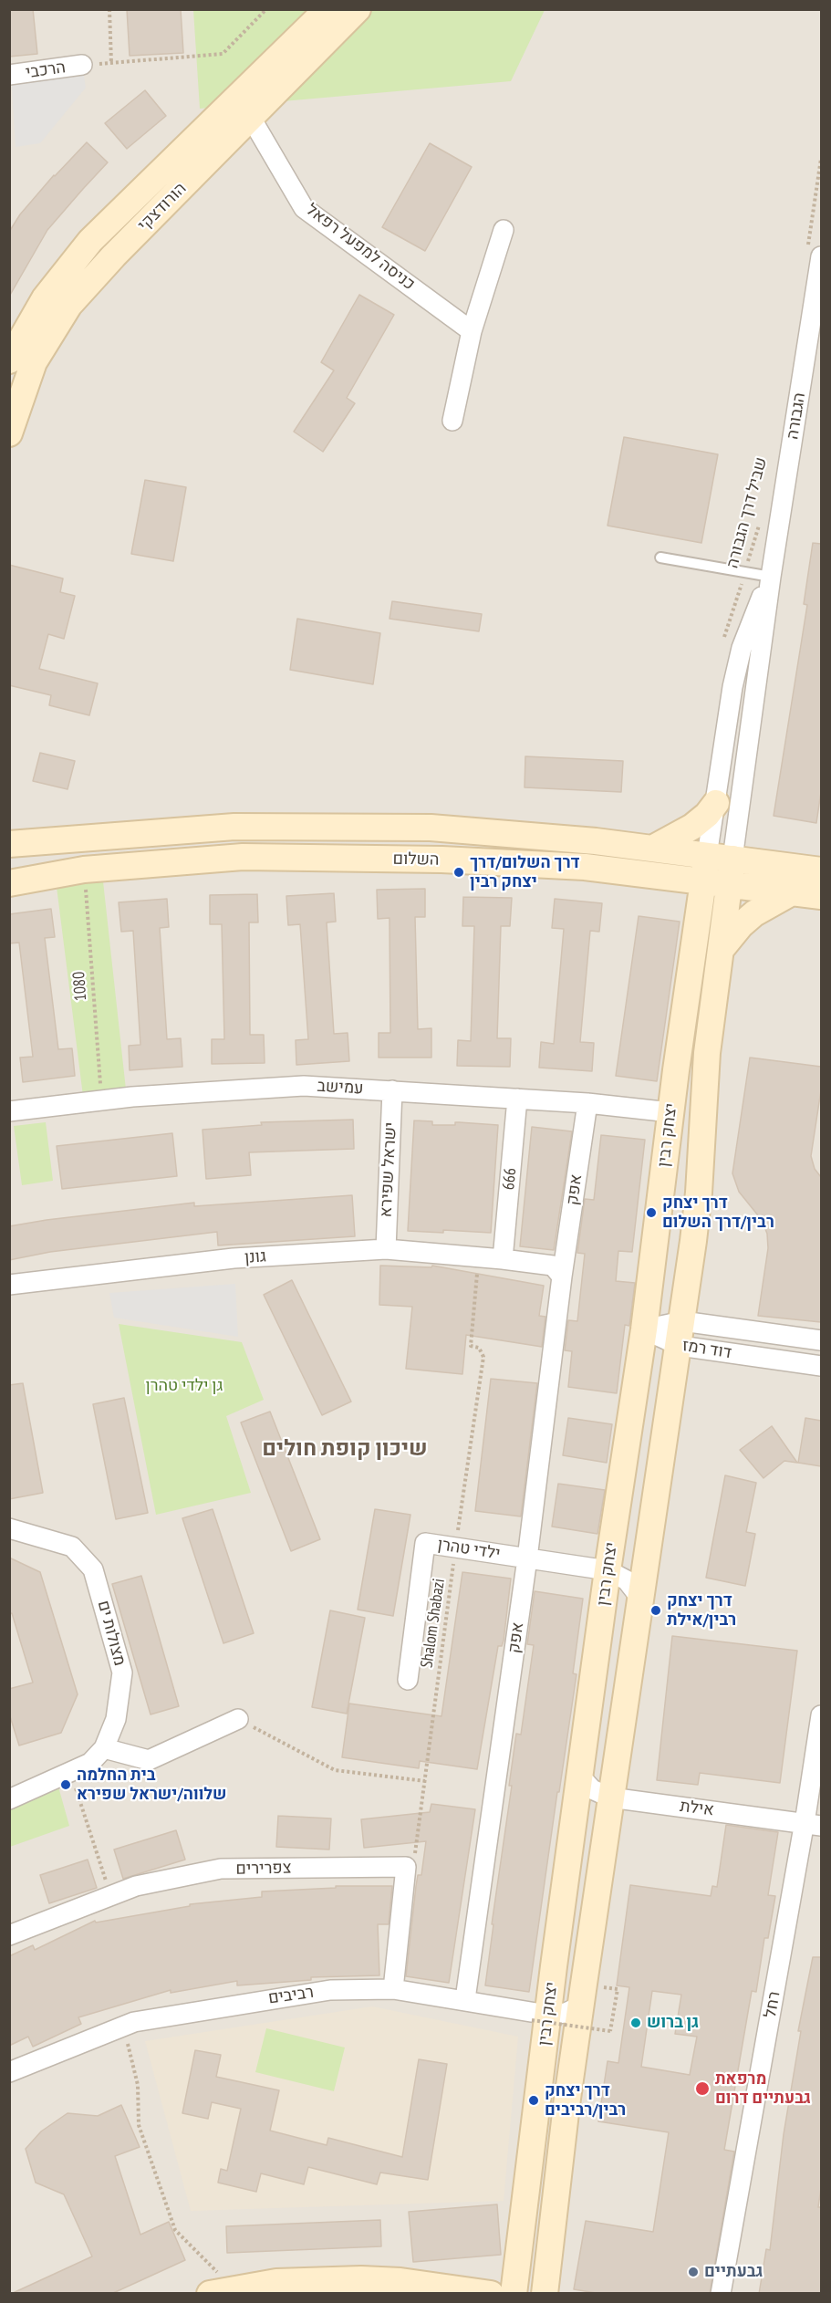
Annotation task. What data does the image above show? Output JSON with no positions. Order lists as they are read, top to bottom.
{
  "streets": {
    "main road": [
      "הורודצקי",
      "הגבורה",
      "השלום",
      "יצחק רבין"
    ],
    "street": [
      "הרכבי",
      "כניסה למפעל רפאל",
      "עמישב",
      "ישראל שפירא",
      "666",
      "אפק",
      "גונן",
      "דוד רמז",
      "ילדי טהרן",
      "מצולות ים",
      "אילת",
      "צפרירים",
      "רביבים",
      "רחל"
    ],
    "path": ["שביל דרך הגבורה", "1080", "Shalom Shabazi"]
  },
  "crossings": [
    ["הורודצקי", "כניסה למפעל רפאל"],
    ["הגבורה", "השלום"],
    ["הגבורה", "יצחק רבין"],
    ["השלום", "1080"],
    ["השלום", "יצחק רבין"],
    ["1080", "עמישב"],
    ["עמישב", "יצחק רבין"],
    ["עמישב", "ישראל שפירא"],
    ["עמישב", "666"],
    ["עמישב", "אפק"],
    ["יצחק רבין", "דוד רמז"],
    ["יצחק רבין", "ילדי טהרן"],
    ["יצחק רבין", "אילת"],
    ["יצחק רבין", "רביבים"],
    ["ישראל שפירא", "גונן"],
    ["666", "גונן"],
    ["אפק", "ילדי טהרן"],
    ["אפק", "רביבים"],
    ["ילדי טהרן", "Shalom Shabazi"],
    ["Shalom Shabazi", "צפרירים"],
    ["אילת", "רחל"]
  ],
  "districts": ["שיכון קופת חולים"],
  "parks": ["גן ילדי טהרן"],
  "places": [
    "דרך השלום/דרך יצחק רבין",
    "דרך יצחק רבין/דרך השלום",
    "דרך יצחק רבין/אילת",
    "בית החלמה שלווה/ישראל שפירא",
    "גן ברוש",
    "מרפאת גבעתיים דרום",
    "דרך יצחק רבין/רביבים",
    "גבעתיים"
  ]
}
